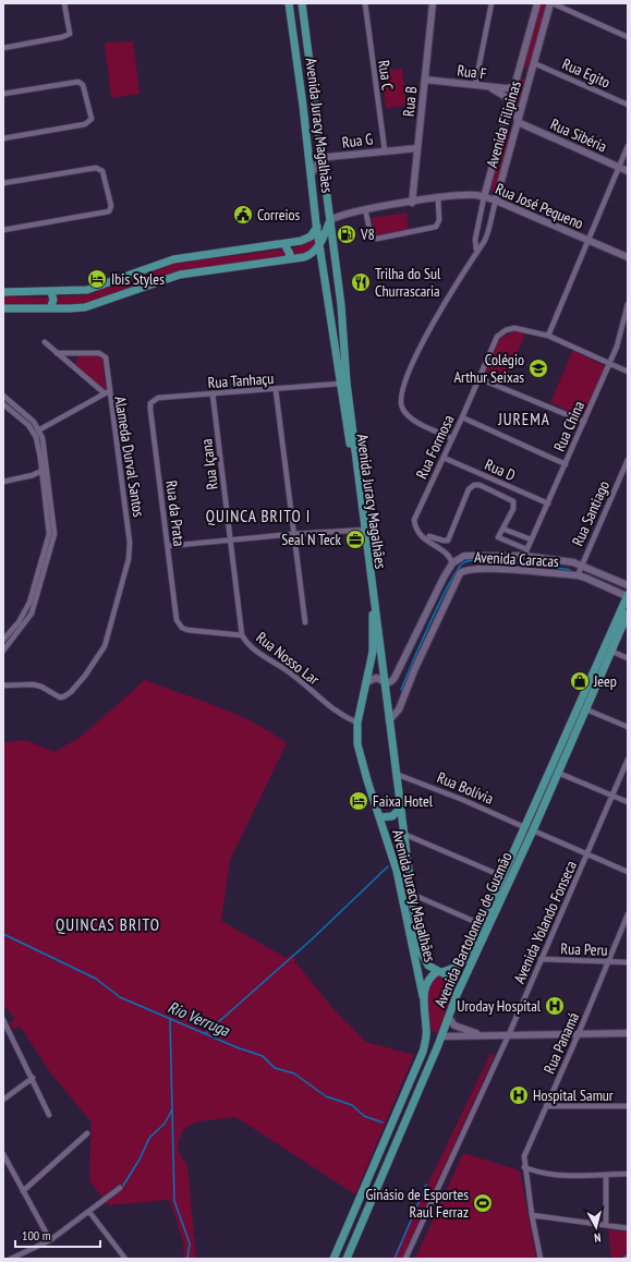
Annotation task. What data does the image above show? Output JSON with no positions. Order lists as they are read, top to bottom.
{
  "streets": {
    "main road": [
      "Rua F",
      "Rua B",
      "Avenida Filipinas",
      "Avenida Juracy Magalhães",
      "Rua Sibéria",
      "Rua G",
      "Rua José Pequeno",
      "Avenida Caracas",
      "Avenida Bartolomeu de Gusmão"
    ],
    "street": [
      "Rua Egito",
      "Rua C",
      "Rua Tanhaçu",
      "Rua China",
      "Rua Formosa",
      "Alameda Durval Santos",
      "Rua Içana",
      "Rua D",
      "Rua da Prata",
      "Rua Santiago",
      "Rua Nosso Lar",
      "Rua Bolívia",
      "Avenida Yolando Fonseca",
      "Rua Peru",
      "Rua Panamá"
    ]
  },
  "crossings": [
    ["Rua F", "Rua B"],
    ["Rua F", "Avenida Filipinas"],
    ["Rua Egito", "Avenida Filipinas"],
    ["Rua C", "Rua G"],
    ["Rua B", "Rua G"],
    ["Rua B", "Rua José Pequeno"],
    ["Avenida Filipinas", "Rua Sibéria"],
    ["Avenida Filipinas", "Rua José Pequeno"],
    ["Avenida Filipinas", "Rua Formosa"],
    ["Avenida Juracy Magalhães", "Rua G"],
    ["Avenida Juracy Magalhães", "Rua José Pequeno"],
    ["Avenida Juracy Magalhães", "Rua Tanhaçu"],
    ["Avenida Juracy Magalhães", "Avenida Caracas"],
    ["Avenida Juracy Magalhães", "Rua Nosso Lar"],
    ["Avenida Juracy Magalhães", "Rua Bolívia"],
    ["Avenida Juracy Magalhães", "Avenida Bartolomeu de Gusmão"],
    ["Rua Tanhaçu", "Rua Içana"],
    ["Rua Tanhaçu", "Rua da Prata"],
    ["Rua China", "Rua D"],
    ["Rua China", "Avenida Caracas"],
    ["Rua Formosa", "Rua D"],
    ["Rua Formosa", "Avenida Caracas"],
    ["Rua Içana", "Rua Nosso Lar"],
    ["Rua da Prata", "Rua Nosso Lar"],
    ["Rua Santiago", "Avenida Caracas"],
    ["Avenida Caracas", "Avenida Bartolomeu de Gusmão"],
    ["Rua Bolívia", "Avenida Bartolomeu de Gusmão"],
    ["Avenida Yolando Fonseca", "Rua Peru"],
    ["Rua Peru", "Rua Panamá"]
  ],
  "districts": ["JUREMA", "QUINCA BRITO I", "QUINCAS BRITO"],
  "water": ["Rio Verruga"],
  "places": {
    "public building": ["Correios"],
    "fuel station": ["V8"],
    "hotel": ["Ibis Styles", "Faixa Hotel"],
    "restaurant": ["Trilha do Sul Churrascaria"],
    "school or university": ["Colégio Arthur Seixas"],
    "office": ["Seal N Teck"],
    "shop": ["Jeep"],
    "hospital": ["Uroday Hospital", "Hospital Samur"],
    "sports": ["Ginásio de Esportes Raul Ferraz"]
  },
  "scale_bar": "100 m",
  "north": "bottom"
}
